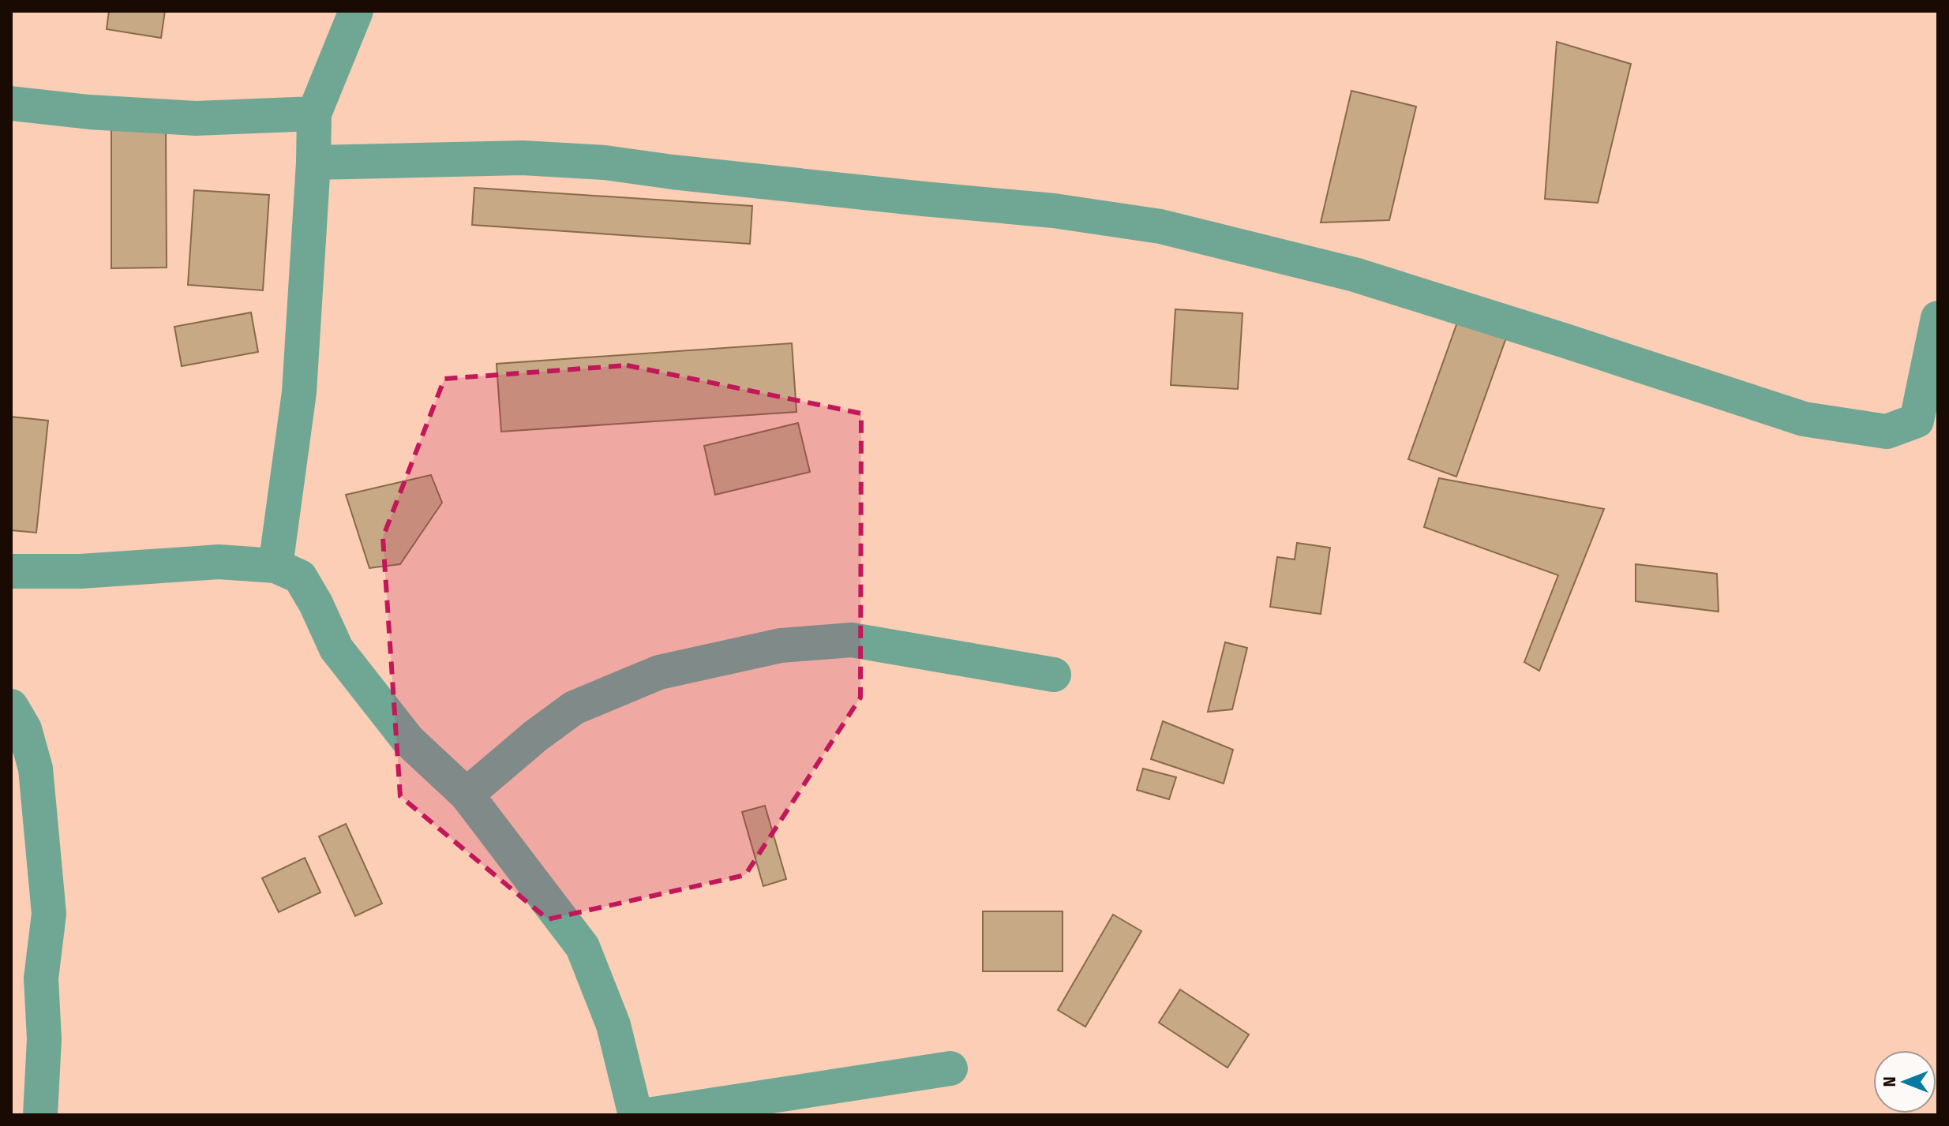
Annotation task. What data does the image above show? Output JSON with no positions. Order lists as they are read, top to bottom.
{
  "north": "left"
}
